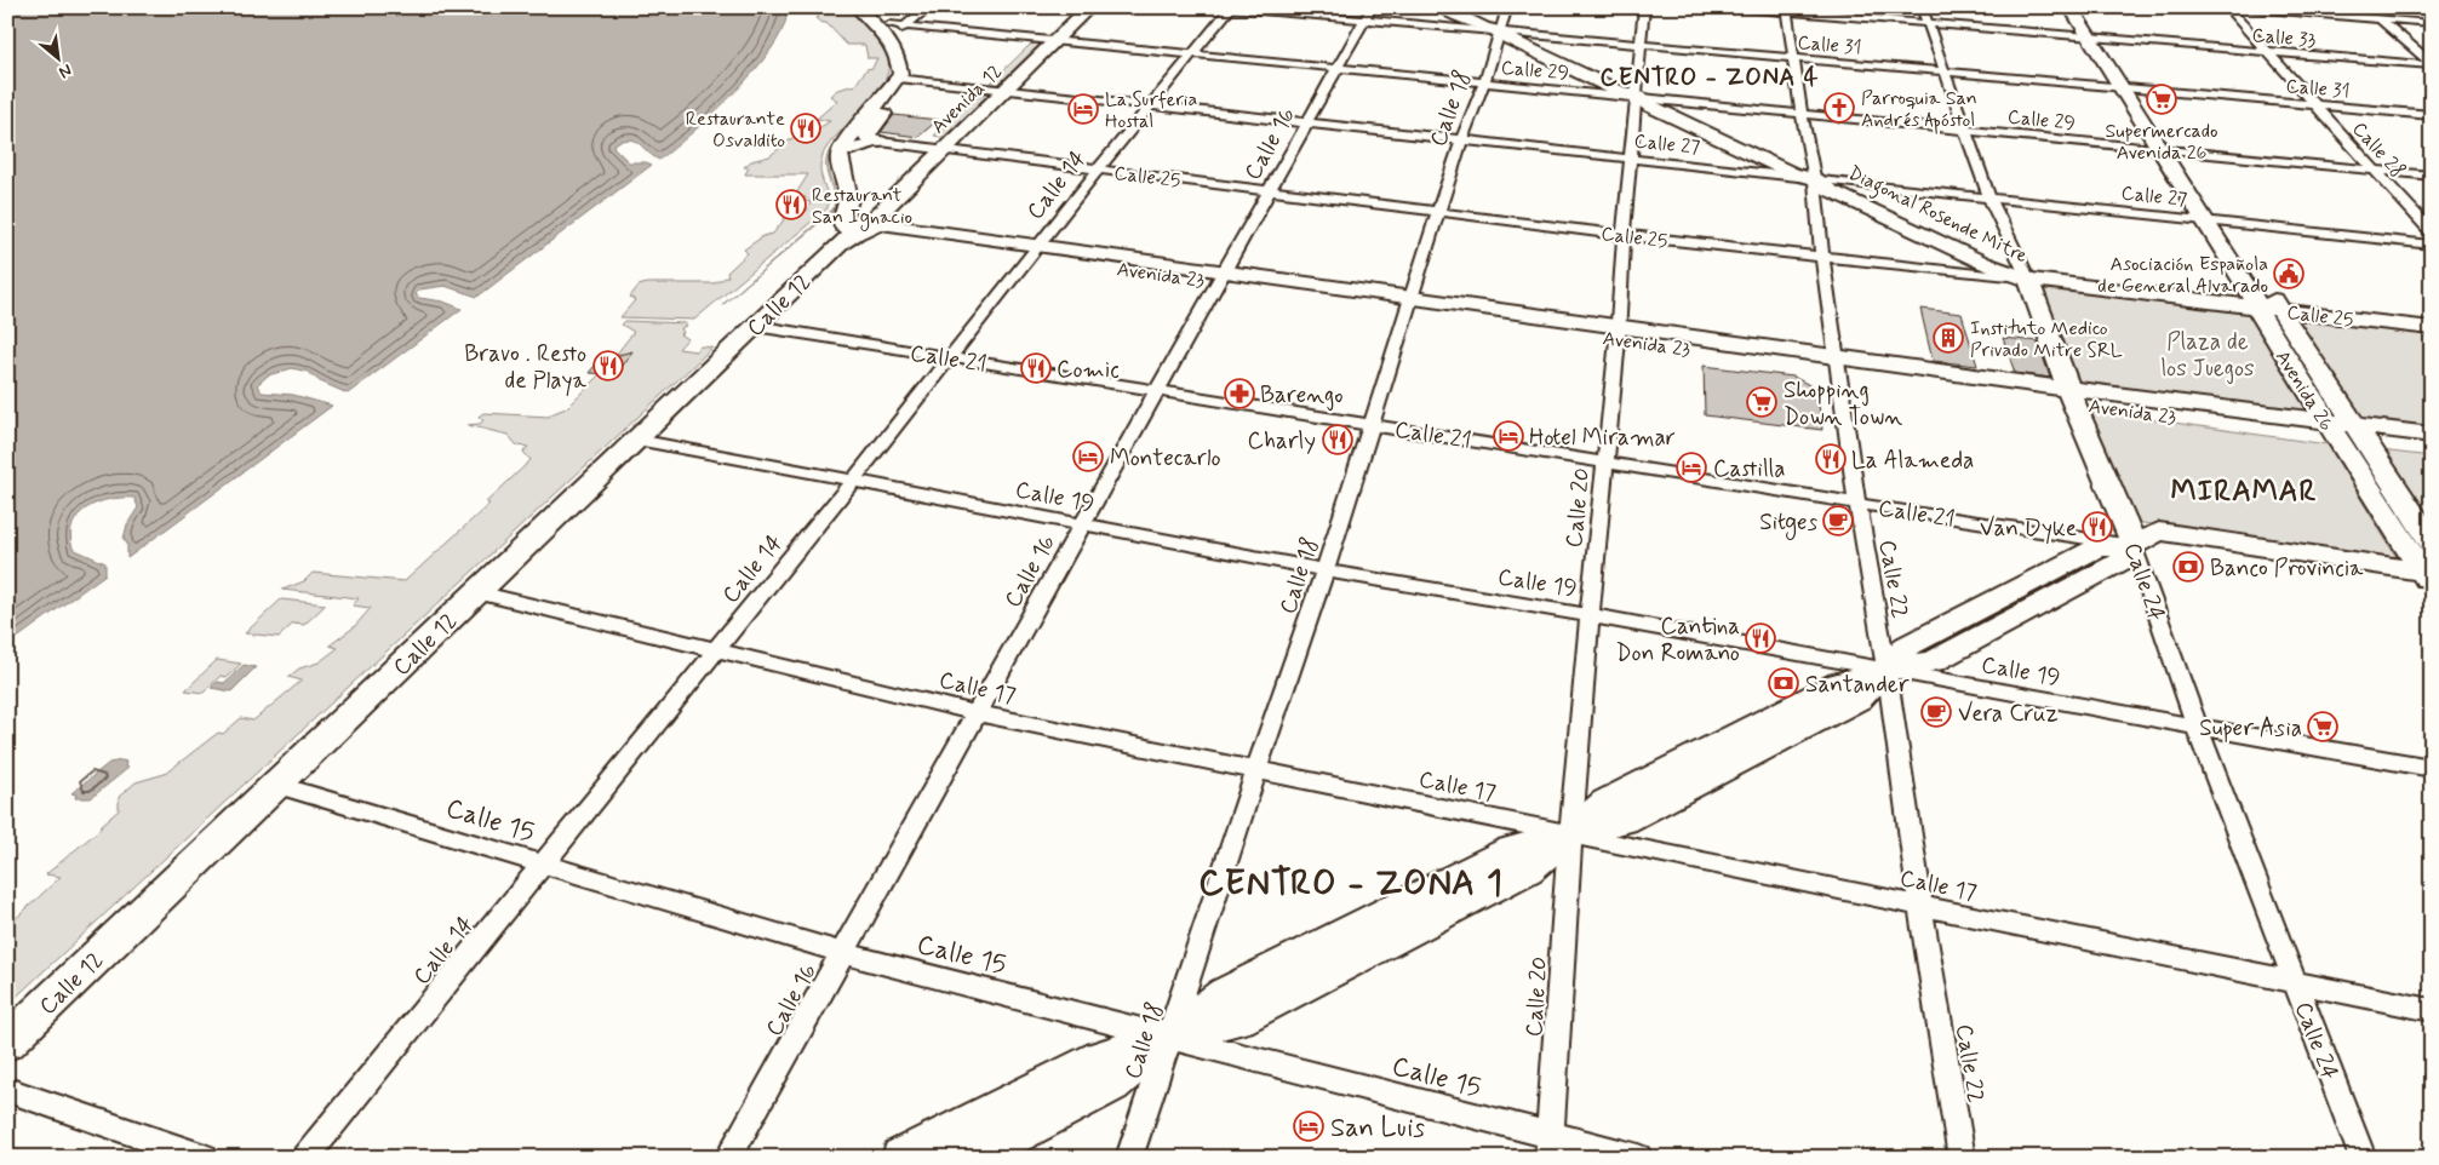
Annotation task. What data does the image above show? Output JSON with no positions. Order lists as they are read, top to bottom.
{
  "streets": {
    "main road": [
      "Avenida 12",
      "Calle 25",
      "Diagonal Rosende Mitre",
      "Avenida 23",
      "Calle 12",
      "Avenida 26",
      "Calle 24"
    ],
    "street": [
      "Calle 33",
      "Calle 31",
      "Calle 29",
      "Calle 18",
      "Calle 16",
      "Calle 27",
      "Calle 28",
      "Calle 14",
      "Calle 21",
      "Calle 19",
      "Calle 20",
      "Calle 22",
      "Calle 17",
      "Calle 15"
    ]
  },
  "crossings": [
    ["Calle 33", "Calle 28"],
    ["Calle 33", "Avenida 26"],
    ["Calle 33", "Calle 22"],
    ["Calle 33", "Calle 24"],
    ["Calle 31", "Calle 18"],
    ["Calle 31", "Calle 16"],
    ["Calle 31", "Calle 28"],
    ["Calle 31", "Calle 14"],
    ["Calle 31", "Diagonal Rosende Mitre"],
    ["Calle 31", "Avenida 26"],
    ["Calle 31", "Calle 20"],
    ["Calle 31", "Calle 22"],
    ["Calle 31", "Calle 24"],
    ["Calle 29", "Avenida 12"],
    ["Calle 29", "Calle 18"],
    ["Calle 29", "Calle 16"],
    ["Calle 29", "Calle 28"],
    ["Calle 29", "Calle 14"],
    ["Calle 29", "Diagonal Rosende Mitre"],
    ["Calle 29", "Avenida 26"],
    ["Calle 29", "Calle 20"],
    ["Calle 29", "Calle 22"],
    ["Calle 29", "Calle 24"],
    ["Avenida 12", "Calle 27"],
    ["Avenida 12", "Calle 25"],
    ["Avenida 12", "Avenida 23"],
    ["Avenida 12", "Calle 12"],
    ["Calle 18", "Calle 27"],
    ["Calle 18", "Calle 25"],
    ["Calle 18", "Diagonal Rosende Mitre"],
    ["Calle 18", "Avenida 23"],
    ["Calle 18", "Calle 21"],
    ["Calle 18", "Calle 19"],
    ["Calle 18", "Calle 17"],
    ["Calle 18", "Calle 15"],
    ["Calle 16", "Calle 27"],
    ["Calle 16", "Calle 25"],
    ["Calle 16", "Avenida 23"],
    ["Calle 16", "Calle 21"],
    ["Calle 16", "Calle 19"],
    ["Calle 16", "Calle 17"],
    ["Calle 16", "Calle 15"],
    ["Calle 27", "Calle 14"],
    ["Calle 27", "Diagonal Rosende Mitre"],
    ["Calle 27", "Avenida 26"],
    ["Calle 27", "Calle 20"],
    ["Calle 27", "Calle 22"],
    ["Calle 27", "Calle 24"],
    ["Calle 25", "Calle 14"],
    ["Calle 25", "Diagonal Rosende Mitre"],
    ["Calle 25", "Avenida 26"],
    ["Calle 25", "Calle 20"],
    ["Calle 25", "Calle 22"],
    ["Calle 25", "Calle 24"],
    ["Calle 14", "Avenida 23"],
    ["Calle 14", "Calle 21"],
    ["Calle 14", "Calle 19"],
    ["Calle 14", "Calle 17"],
    ["Calle 14", "Calle 15"],
    ["Diagonal Rosende Mitre", "Calle 20"],
    ["Diagonal Rosende Mitre", "Calle 22"],
    ["Diagonal Rosende Mitre", "Calle 24"],
    ["Avenida 23", "Calle 12"],
    ["Avenida 23", "Avenida 26"],
    ["Avenida 23", "Calle 20"],
    ["Avenida 23", "Calle 22"],
    ["Avenida 23", "Calle 24"],
    ["Calle 12", "Calle 21"],
    ["Calle 12", "Calle 19"],
    ["Calle 12", "Calle 17"],
    ["Calle 12", "Calle 15"],
    ["Calle 21", "Calle 20"],
    ["Calle 21", "Calle 22"],
    ["Calle 21", "Calle 24"],
    ["Calle 19", "Calle 20"],
    ["Calle 19", "Calle 22"],
    ["Calle 19", "Calle 24"],
    ["Calle 20", "Calle 17"],
    ["Calle 20", "Calle 15"],
    ["Calle 22", "Calle 17"],
    ["Calle 24", "Calle 17"]
  ],
  "districts": ["CENTRO - ZONA 4", "MIRAMAR", "CENTRO - ZONA 1"],
  "parks": ["Plaza de los Juegos"],
  "places": {
    "supermarket": ["Supermercado Avenida 26", "Shopping Down Town", "Super Asia"],
    "church": ["Parroquia San Andrés Apóstol"],
    "hotel": [
      "La Surferia Hostal",
      "Hotel Miramar",
      "Montecarlo",
      "Castilla",
      "San Luis"
    ],
    "restaurant": [
      "Restaurante Osvaldito",
      "Restaurant San Ignacio",
      "Bravo . Resto de Playa",
      "Comic",
      "Charly",
      "La Alameda",
      "Van Dyke",
      "Cantina Don Romano"
    ],
    "public building": ["Asociación Española de General Alvarado"],
    "building": ["Instituto Medico Privado Mitre SRL"],
    "pharmacy": ["Barengo"],
    "cafe": ["Sitges", "Vera Cruz"],
    "bank": ["Banco Provincia", "Santander"]
  },
  "north": "bottom right"
}
